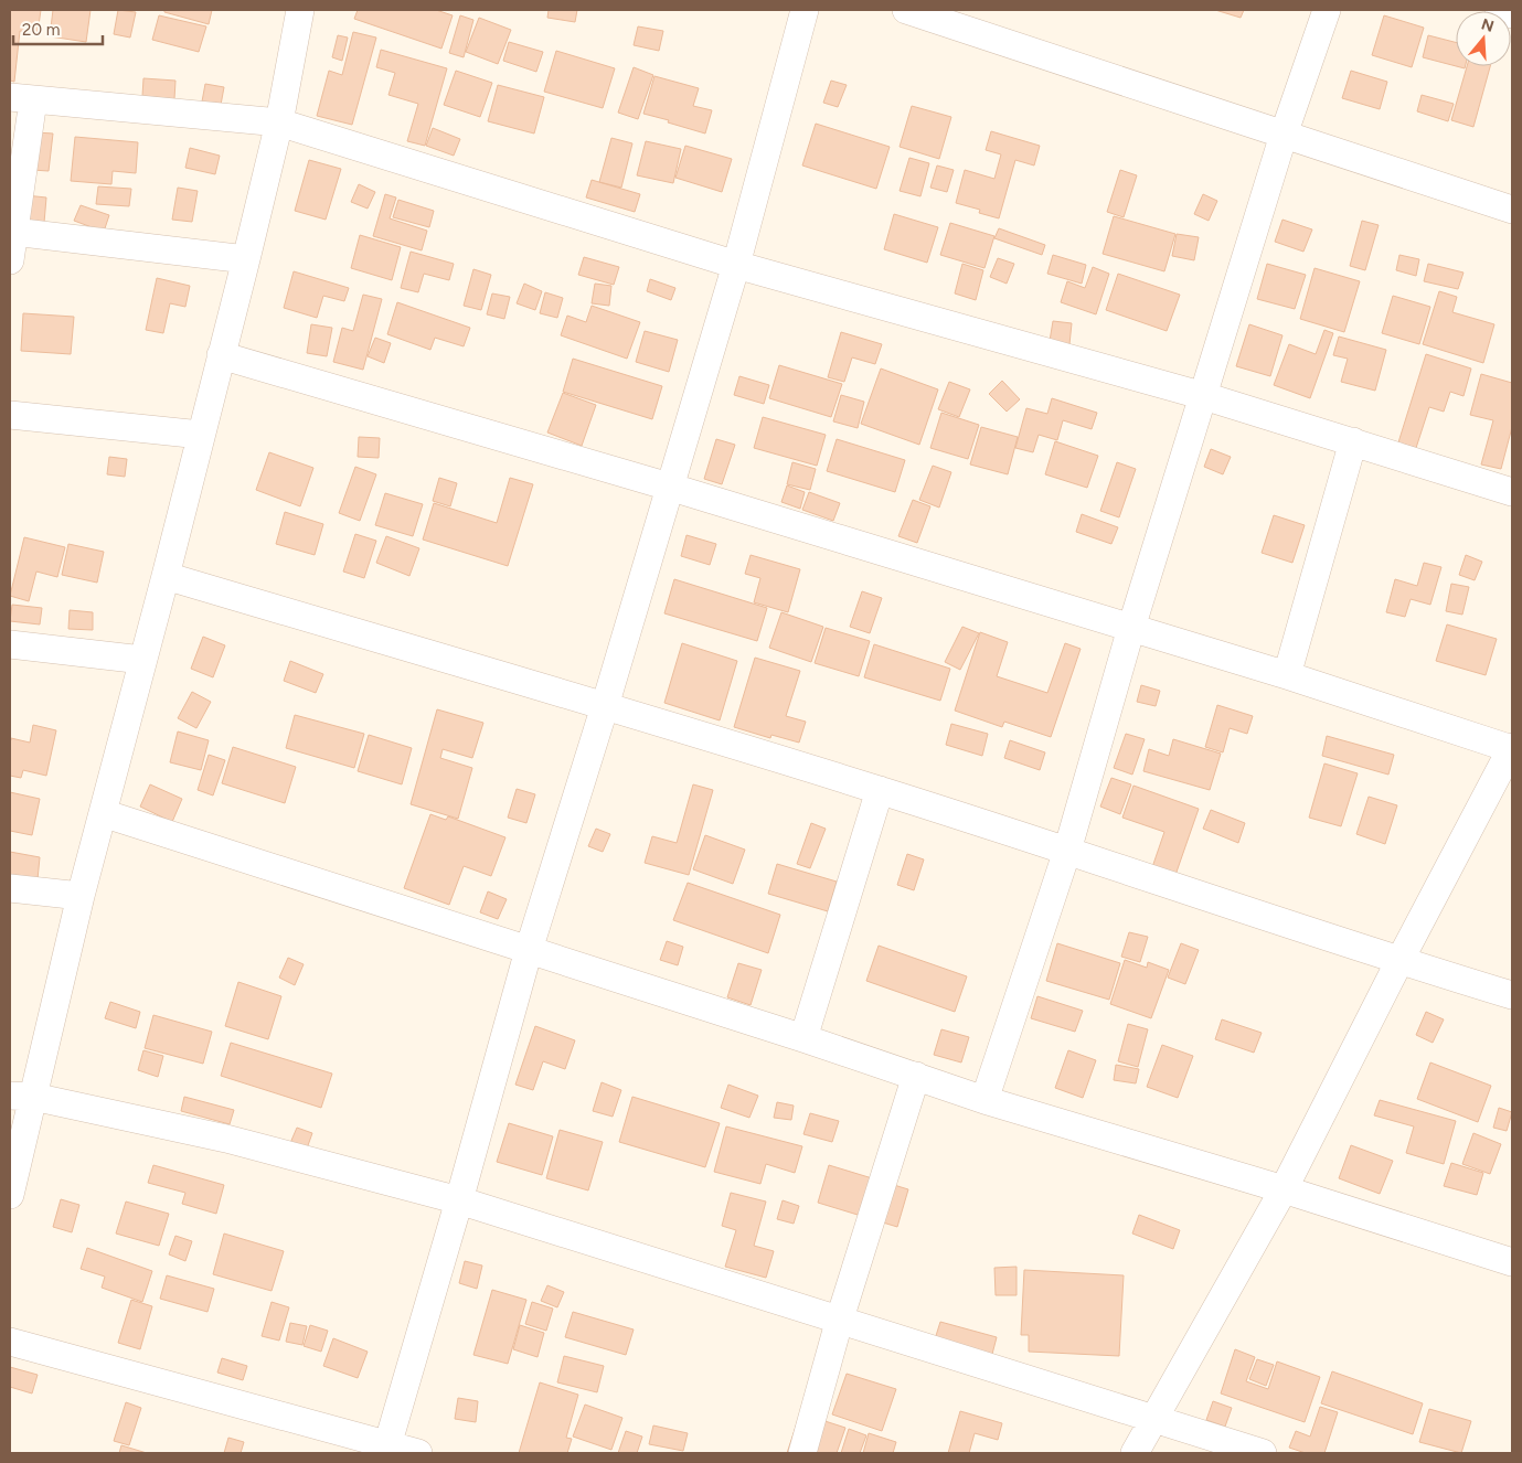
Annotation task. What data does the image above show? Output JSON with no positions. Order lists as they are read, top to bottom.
{
  "scale_bar": "20 m",
  "north": "top"
}
